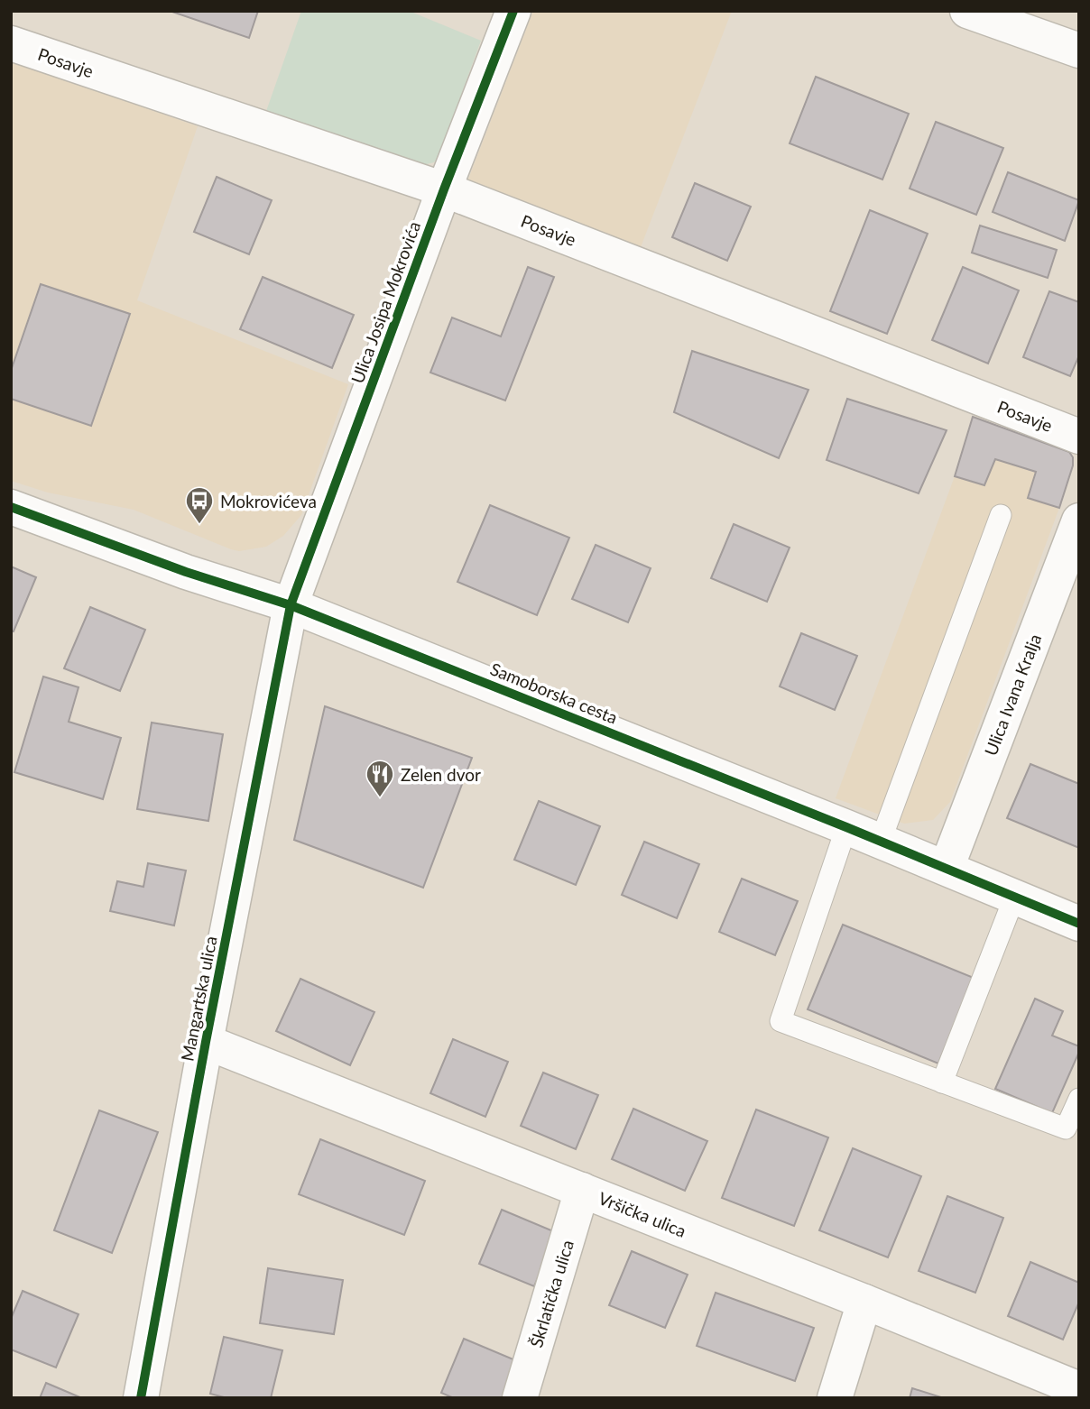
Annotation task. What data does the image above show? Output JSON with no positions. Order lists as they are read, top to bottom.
{
  "streets": {
    "street": [
      "Posavje",
      "Ulica Josipa Mokrovića",
      "Samoborska cesta",
      "Ulica Ivana Kralja",
      "Mangartska ulica",
      "Vršička ulica",
      "Škrlatička ulica"
    ]
  },
  "crossings": [
    ["Posavje", "Ulica Josipa Mokrovića"],
    ["Ulica Josipa Mokrovića", "Samoborska cesta"],
    ["Ulica Josipa Mokrovića", "Mangartska ulica"],
    ["Samoborska cesta", "Ulica Ivana Kralja"],
    ["Samoborska cesta", "Mangartska ulica"],
    ["Mangartska ulica", "Vršička ulica"],
    ["Vršička ulica", "Škrlatička ulica"]
  ],
  "places": {
    "bus stop": ["Mokrovićeva"],
    "restaurant": ["Zelen dvor"]
  }
}
